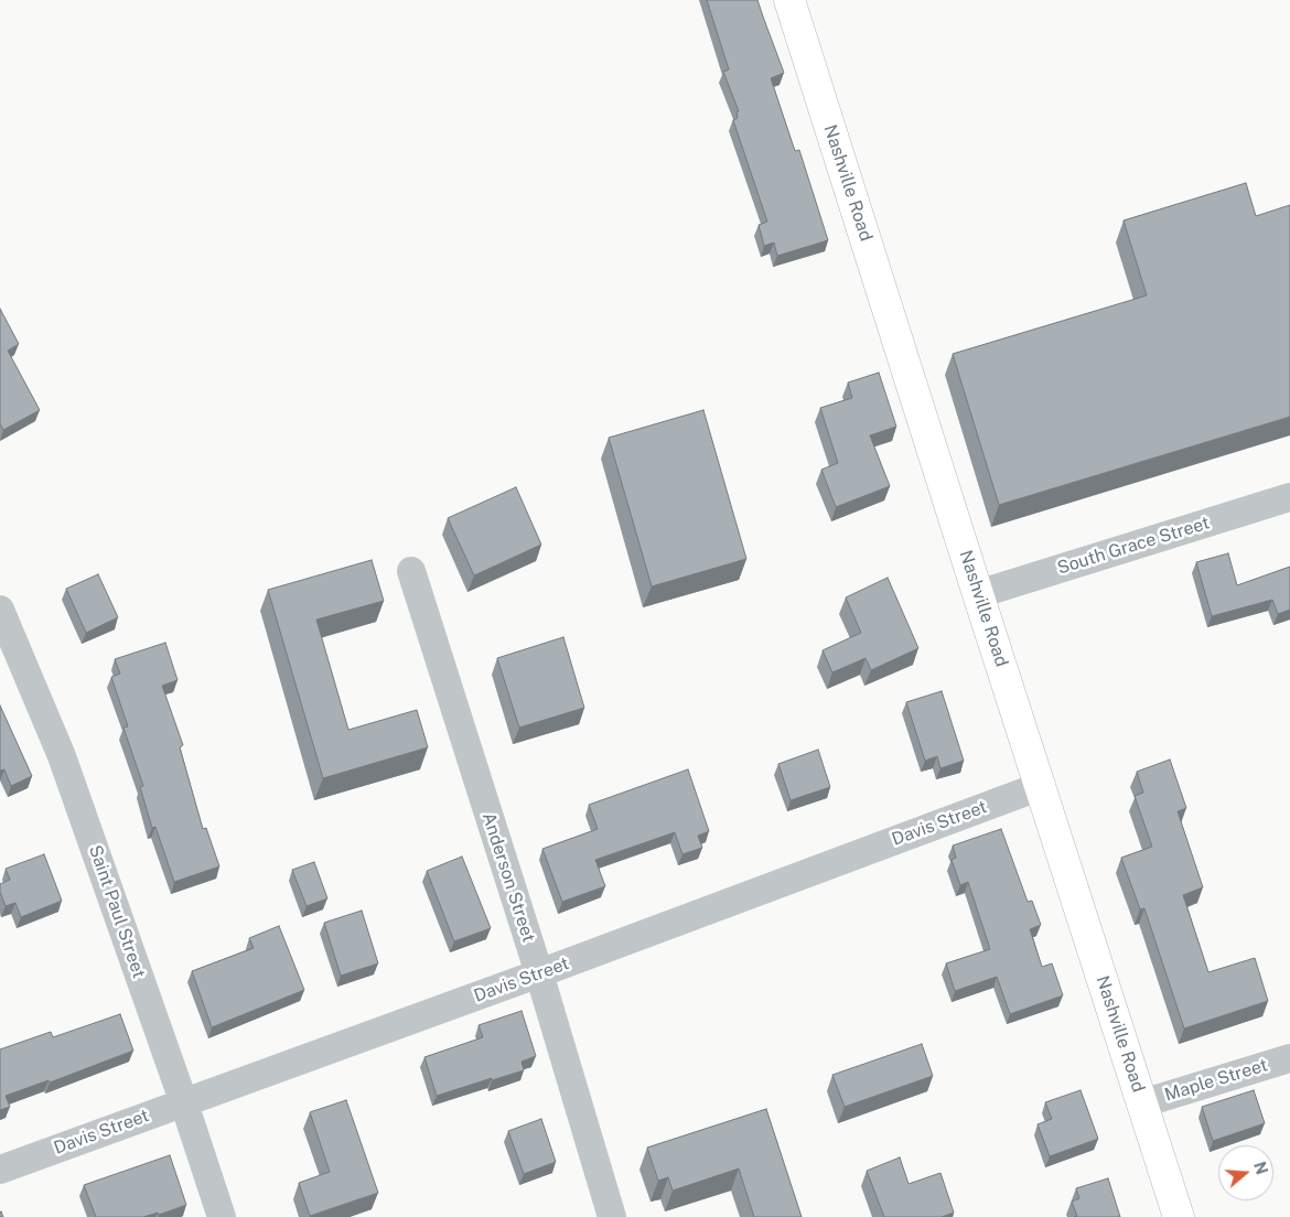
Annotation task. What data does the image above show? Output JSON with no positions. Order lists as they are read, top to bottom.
{
  "streets": {
    "main road": ["Nashville Road"],
    "street": [
      "South Grace Street",
      "Davis Street",
      "Anderson Street",
      "Saint Paul Street",
      "Maple Street"
    ]
  },
  "crossings": [
    ["Nashville Road", "South Grace Street"],
    ["Nashville Road", "Davis Street"],
    ["Nashville Road", "Maple Street"],
    ["Davis Street", "Anderson Street"],
    ["Davis Street", "Saint Paul Street"]
  ],
  "north": "right"
}
